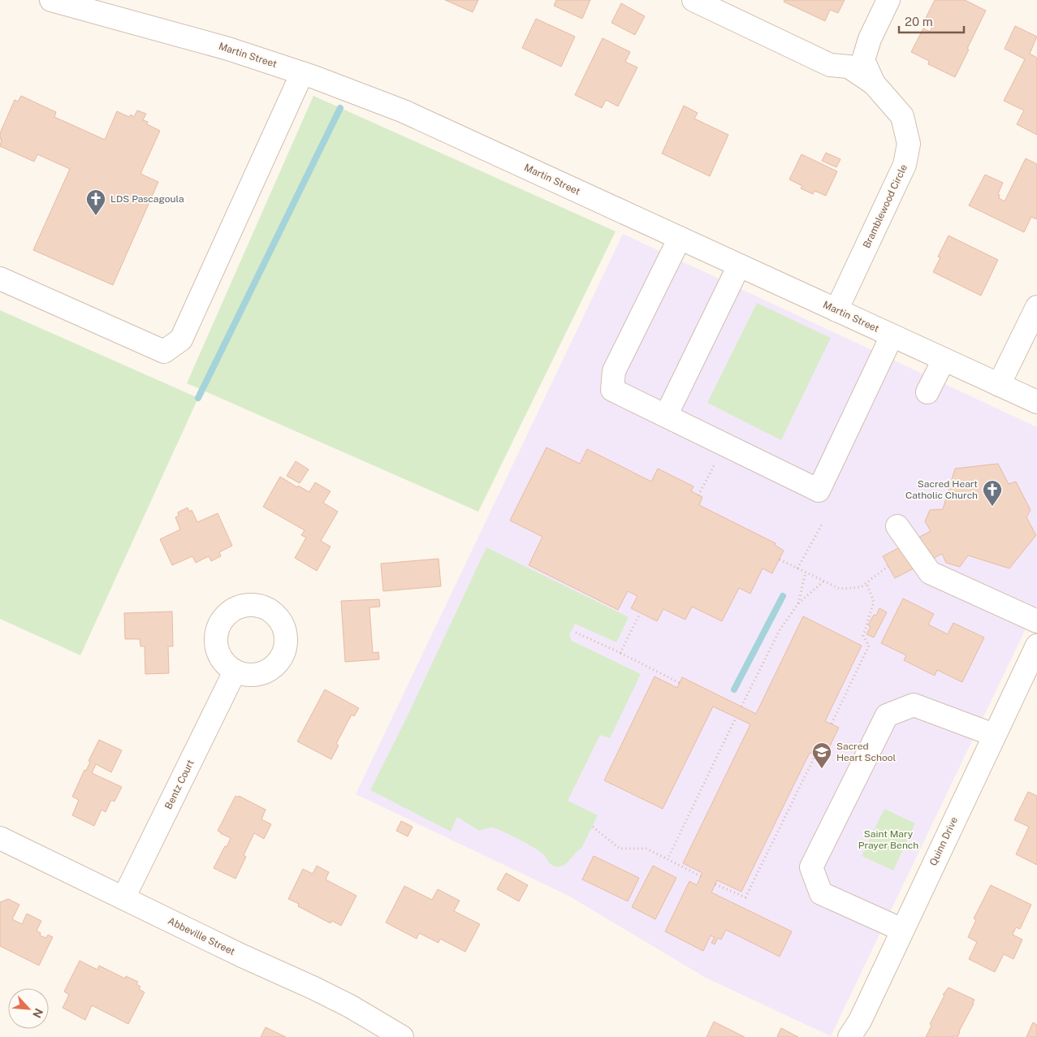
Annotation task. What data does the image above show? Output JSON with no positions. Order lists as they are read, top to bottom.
{
  "streets": {
    "street": [
      "Martin Street",
      "Bramblewood Circle",
      "Bentz Court",
      "Quinn Drive",
      "Abbeville Street"
    ]
  },
  "crossings": [
    ["Martin Street", "Bramblewood Circle"],
    ["Bentz Court", "Abbeville Street"]
  ],
  "parks": ["Saint Mary Prayer Bench"],
  "places": {
    "church": ["LDS Pascagoula", "Sacred Heart Catholic Church"],
    "school or university": ["Sacred Heart School"]
  },
  "scale_bar": "20 m",
  "north": "bottom right"
}
